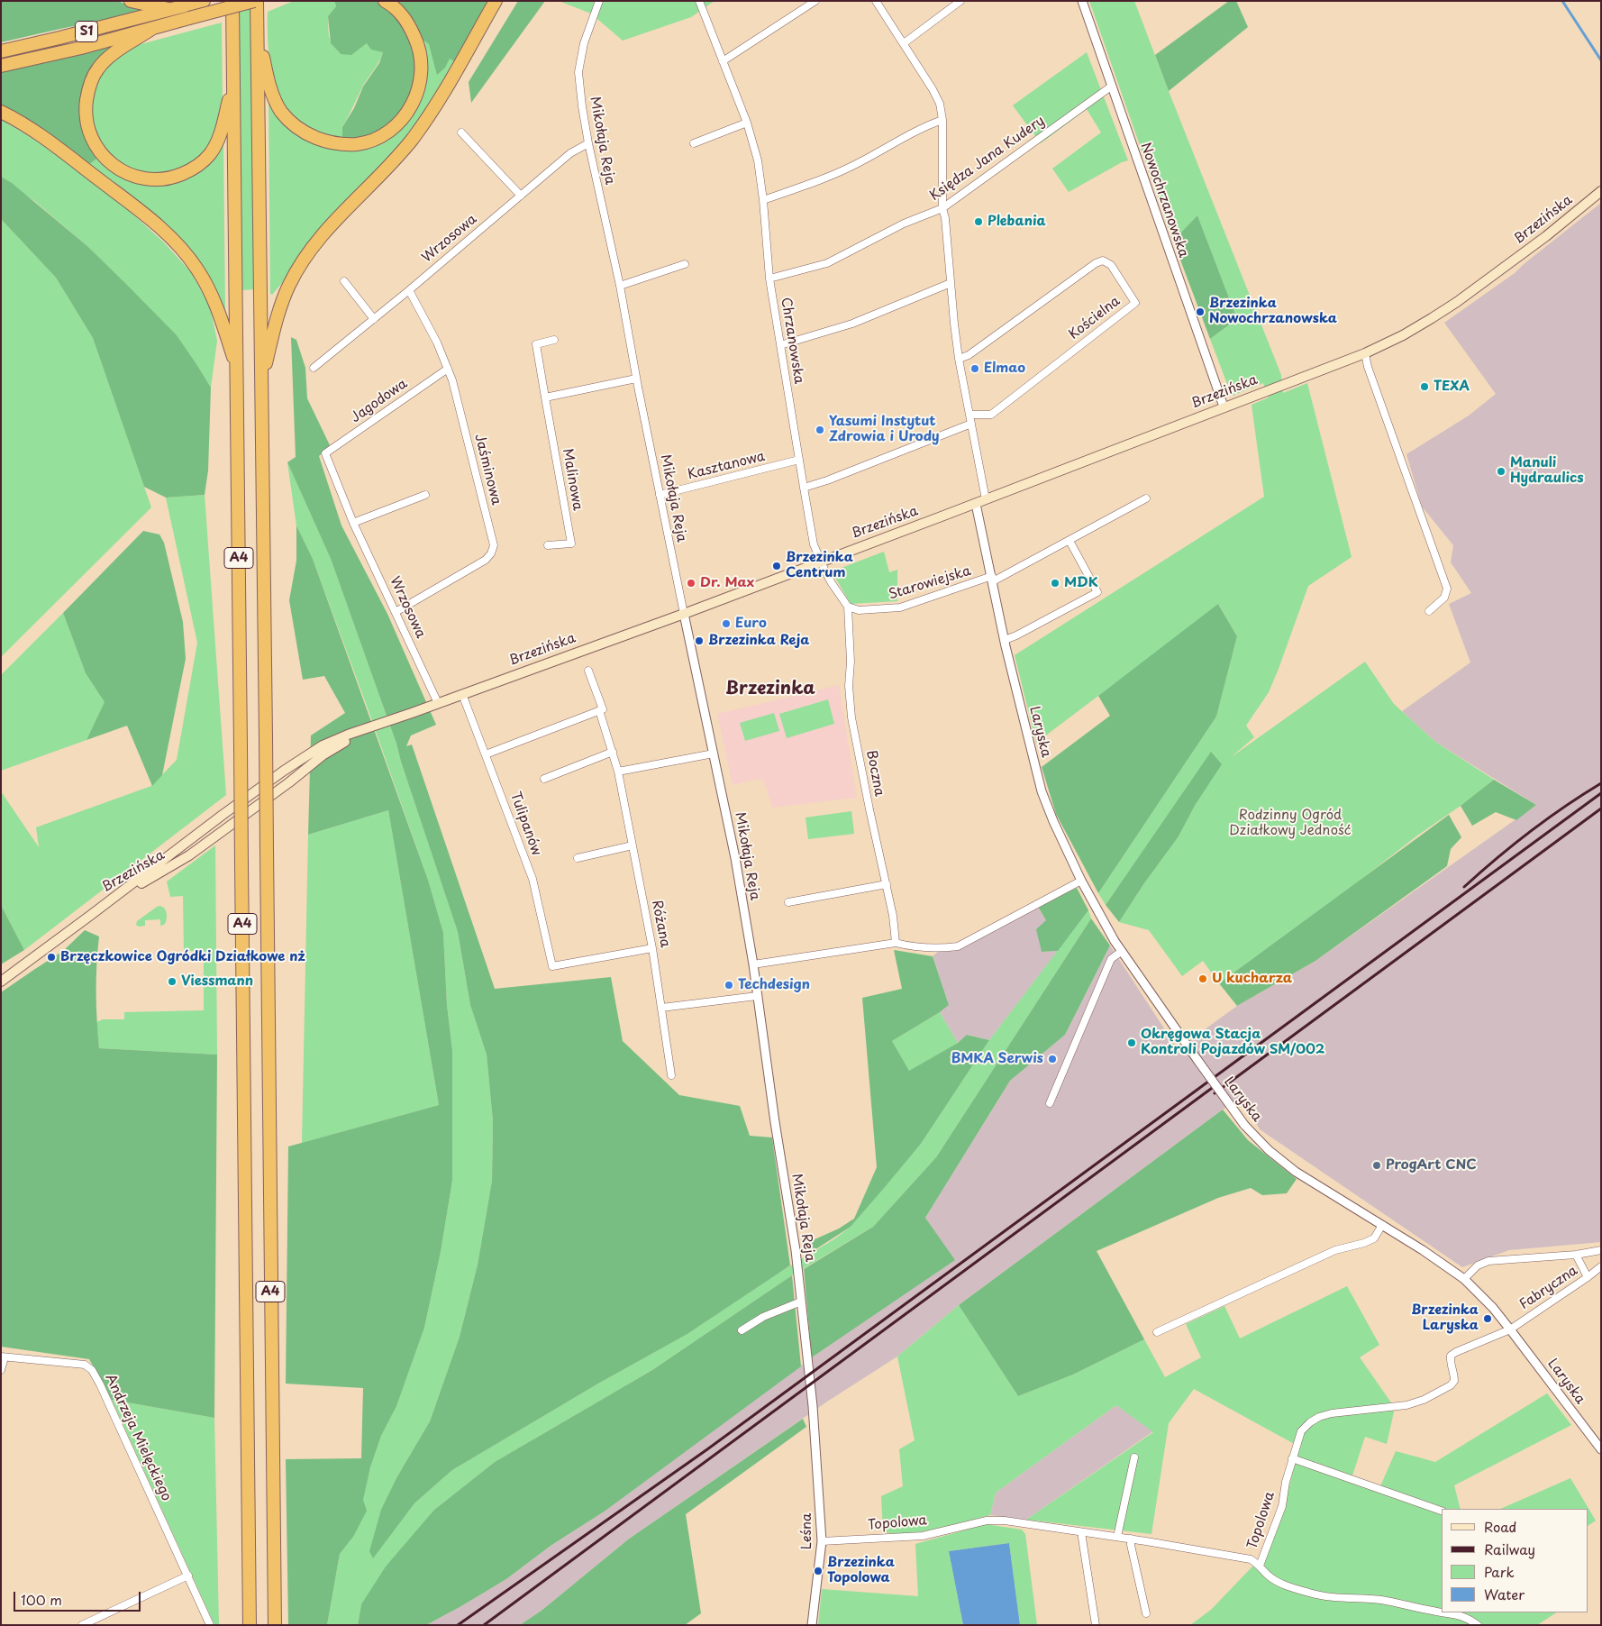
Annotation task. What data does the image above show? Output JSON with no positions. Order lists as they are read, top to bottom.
{
  "streets": {
    "highway": ["S1", "A4"],
    "main road": ["Brzezińska"],
    "street": [
      "Mikołaja Reja",
      "Księdza Jana Kudery",
      "Nowochrzanowska",
      "Wrzosowa",
      "Kościelna",
      "Chrzanowska",
      "Jagodowa",
      "Kasztanowa",
      "Jaśminowa",
      "Malinowa",
      "Starowiejska",
      "Laryska",
      "Boczna",
      "Tulipanów",
      "Różana",
      "Fabryczna",
      "Andrzeja Mielęckiego",
      "Topolowa",
      "Leśna"
    ]
  },
  "crossings": [
    ["S1", "A4"],
    ["Mikołaja Reja", "Brzezińska"],
    ["Mikołaja Reja", "Wrzosowa"],
    ["Mikołaja Reja", "Kasztanowa"],
    ["Mikołaja Reja", "Leśna"],
    ["Księdza Jana Kudery", "Nowochrzanowska"],
    ["Księdza Jana Kudery", "Chrzanowska"],
    ["Nowochrzanowska", "Brzezińska"],
    ["Brzezińska", "Wrzosowa"],
    ["Brzezińska", "Chrzanowska"],
    ["Brzezińska", "Laryska"],
    ["Brzezińska", "Tulipanów"],
    ["Wrzosowa", "Jagodowa"],
    ["Wrzosowa", "Jaśminowa"],
    ["Chrzanowska", "Kasztanowa"],
    ["Jagodowa", "Jaśminowa"],
    ["Starowiejska", "Laryska"],
    ["Starowiejska", "Boczna"],
    ["Laryska", "Fabryczna"],
    ["Tulipanów", "Różana"],
    ["Topolowa", "Leśna"]
  ],
  "districts": ["Brzezinka"],
  "parks": ["Rodzinny Ogród Działkowy Jedność"],
  "places": [
    "Plebania",
    "Brzezinka Nowochrzanowska",
    "Elmao",
    "TEXA",
    "Yasumi Instytut Zdrowia i Urody",
    "Manuli Hydraulics",
    "Brzezinka Centrum",
    "Dr. Max",
    "MDK",
    "Euro",
    "Brzezinka Reja",
    "Brzęczkowice Ogródki Działkowe nż",
    "U kucharza",
    "Viessmann",
    "Techdesign",
    "Okręgowa Stacja Kontroli Pojazdów SM/002",
    "BMKA Serwis",
    "ProgArt CNC",
    "Brzezinka Laryska",
    "Brzezinka Topolowa"
  ],
  "legend": [
    "Road",
    "Railway",
    "Park",
    "Water"
  ],
  "scale_bar": "100 m"
}
